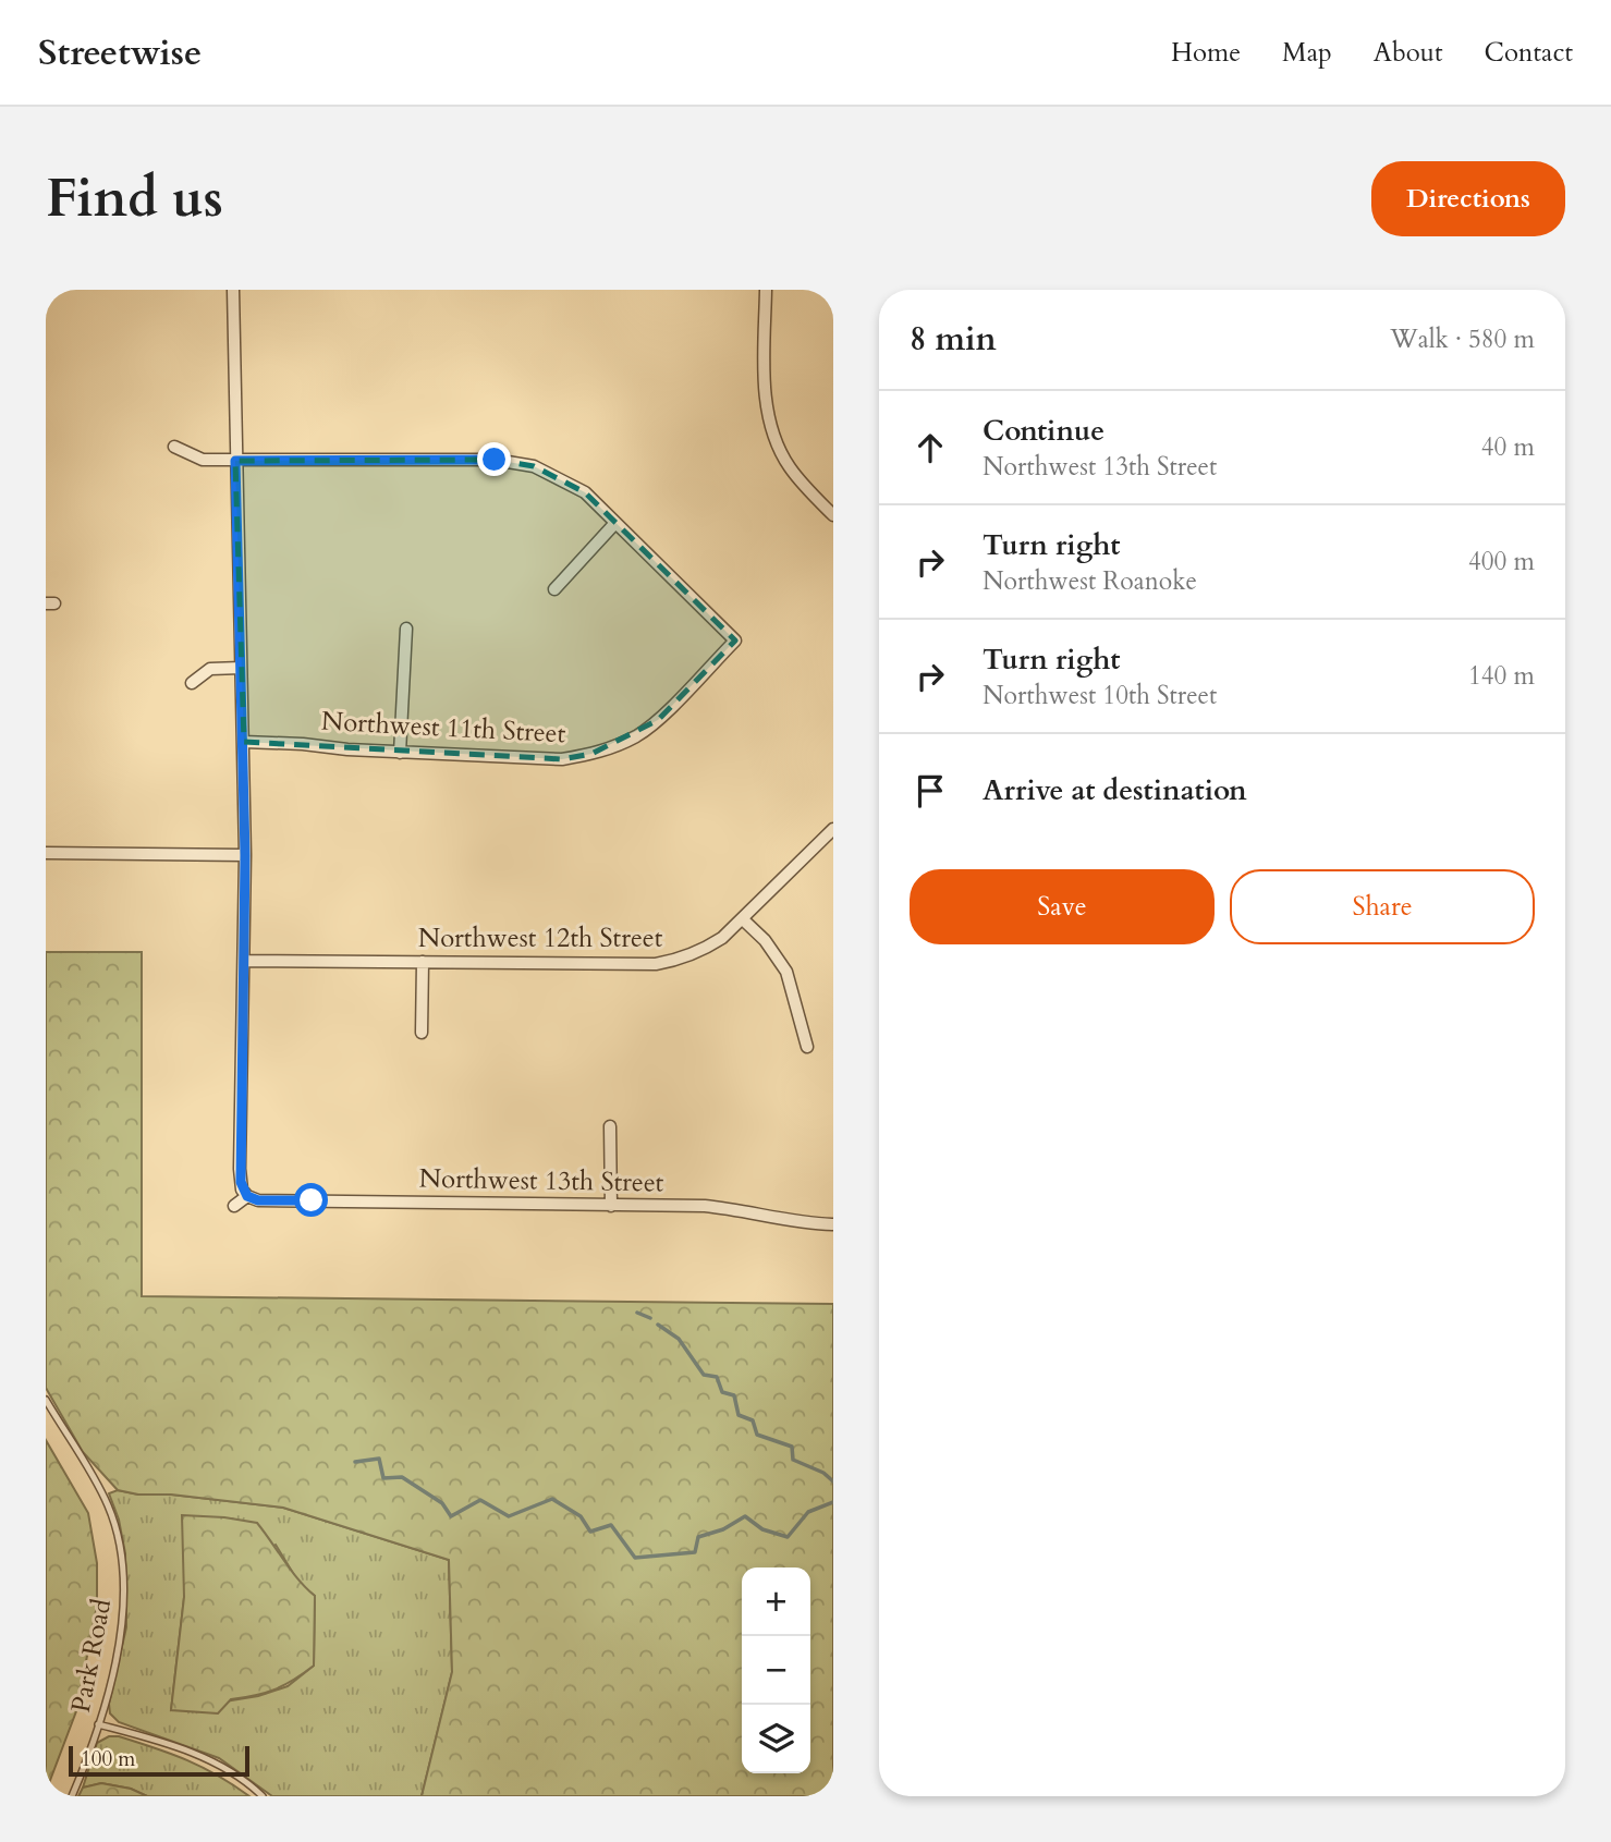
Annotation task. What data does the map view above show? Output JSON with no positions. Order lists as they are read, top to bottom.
{
  "streets": {
    "street": ["Northwest 11th Street", "Northwest 12th Street", "Northwest 13th Street"],
    "lane": ["Park Road"]
  },
  "scale_bar": "100 m",
  "page": {
    "header": "Streetwise",
    "nav": [
      "Home",
      "Map",
      "About",
      "Contact"
    ],
    "buttons": [
      "Directions",
      ["Save", "Share"]
    ],
    "title": "Find us",
    "heading": ["8 min", "Walk · 580 m"],
    "list": [
      ["Continue", "Northwest 13th Street", "40 m"],
      ["Turn right", "Northwest Roanoke", "400 m"],
      ["Turn right", "Northwest 10th Street", "140 m"],
      "Arrive at destination"
    ],
    "map_buttons": ["+", "−"],
    "scale": "100 m"
  }
}
